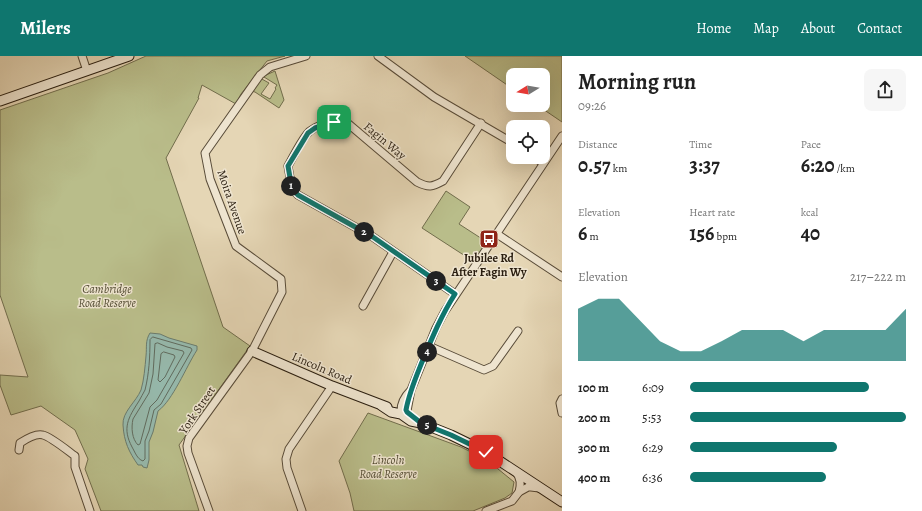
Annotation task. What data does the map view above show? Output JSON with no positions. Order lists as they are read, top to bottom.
{
  "streets": {
    "street": [
      "Fagin Way",
      "Moira Avenue",
      "Lincoln Road",
      "York Street"
    ]
  },
  "crossings": [
    ["Moira Avenue", "Lincoln Road"],
    ["Moira Avenue", "York Street"],
    ["Lincoln Road", "York Street"]
  ],
  "parks": ["Cambridge Road Reserve", "Lincoln Road Reserve"],
  "places": {
    "bus stop": ["Jubilee Rd After Fagin Wy"]
  },
  "north": "left",
  "page": {
    "header": "Milers",
    "nav": [
      "Home",
      "Map",
      "About",
      "Contact"
    ],
    "heading": ["Morning run", "09:26"],
    "stats": [
      ["Distance", "0.57 km"],
      ["Time", "3:37"],
      ["Pace", "6:20 /km"],
      ["Elevation", "6 m"],
      ["Heart rate", "156 bpm"],
      ["kcal", "40"]
    ],
    "pins": [
      "1",
      "2",
      "3",
      "4",
      "5"
    ],
    "chart": ["Elevation", "217–222 m"],
    "list": [
      {
        "name": "100 m",
        "note": "6:09"
      },
      {
        "name": "200 m",
        "note": "5:53"
      },
      {
        "name": "300 m",
        "note": "6:29"
      },
      {
        "name": "400 m",
        "note": "6:36"
      }
    ]
  }
}
